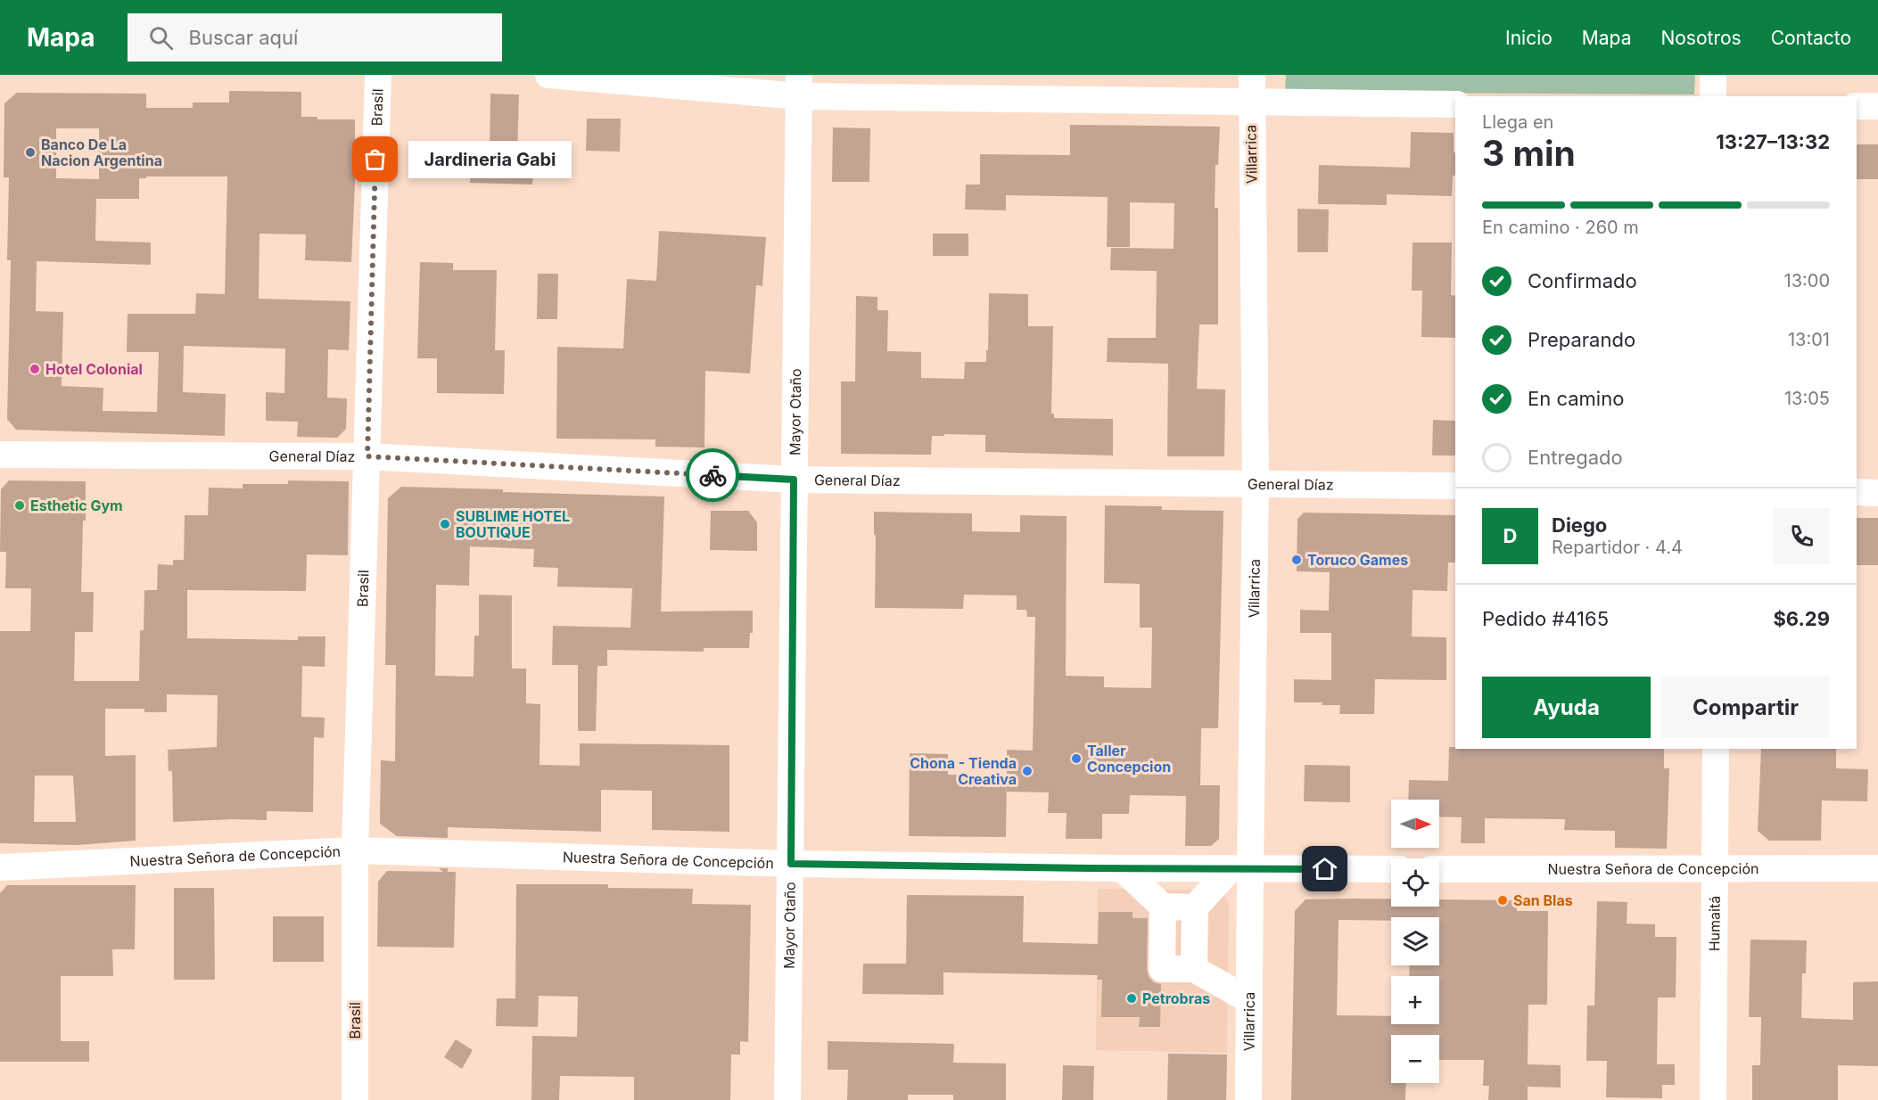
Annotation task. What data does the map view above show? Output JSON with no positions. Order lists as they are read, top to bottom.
{
  "streets": {
    "street": [
      "Brasil",
      "Villarrica",
      "Mayor Otaño",
      "General Díaz",
      "Nuestra Señora de Concepción",
      "Humaitá"
    ]
  },
  "crossings": [
    ["Brasil", "General Díaz"],
    ["Brasil", "Nuestra Señora de Concepción"],
    ["Villarrica", "General Díaz"],
    ["Villarrica", "Nuestra Señora de Concepción"],
    ["Mayor Otaño", "General Díaz"],
    ["Mayor Otaño", "Nuestra Señora de Concepción"],
    ["Nuestra Señora de Concepción", "Humaitá"]
  ],
  "places": [
    "Banco De La Nacion Argentina",
    "Jardineria Gabi",
    "Hotel Colonial",
    "Esthetic Gym",
    "SUBLIME HOTEL BOUTIQUE",
    "Toruco Games",
    "Taller Concepcion",
    "Chona - Tienda Creativa",
    "San Blas",
    "Petrobras"
  ],
  "north": "right",
  "page": {
    "header": "Mapa",
    "search": "Buscar aquí",
    "nav": [
      "Inicio",
      "Mapa",
      "Nosotros",
      "Contacto"
    ],
    "heading": ["3 min", "Llega en", "13:27–13:32"],
    "panel": [
      "Diego",
      "Repartidor · 4.4",
      "Pedido #4165",
      "$6.29"
    ],
    "bubble": "Jardineria Gabi",
    "bar": "En camino · 260 m",
    "list": [
      ["Confirmado", "13:00"],
      ["Preparando", "13:01"],
      ["En camino", "13:05"],
      "Entregado"
    ],
    "round": "D",
    "buttons": ["Ayuda", "Compartir"],
    "map_buttons": ["+", "−"]
  }
}
